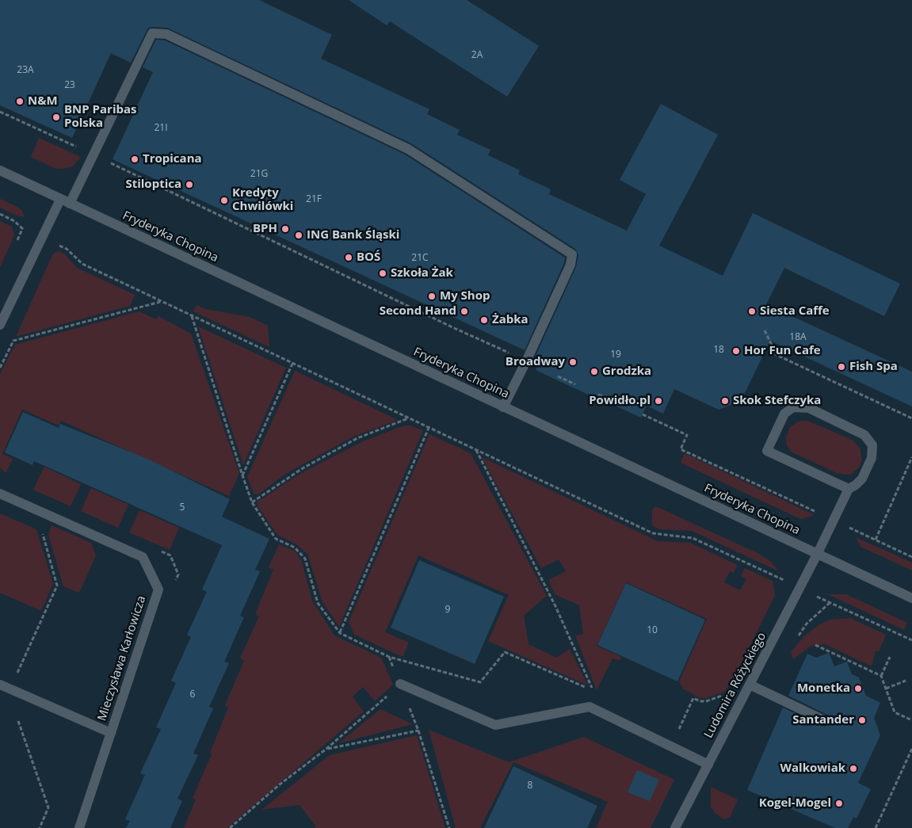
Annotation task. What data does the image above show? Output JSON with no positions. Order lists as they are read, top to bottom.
{
  "streets": {
    "street": ["Fryderyka Chopina", "Mieczysława Karłowicza", "Ludomira Różyckiego"]
  },
  "crossings": [
    ["Fryderyka Chopina", "Ludomira Różyckiego"]
  ],
  "places": [
    "N&M",
    "BNP Paribas Polska",
    "Tropicana",
    "Stiloptica",
    "Kredyty Chwilówki",
    "BPH",
    "ING Bank Śląski",
    "BOŚ",
    "Szkoła Żak",
    "My Shop",
    "Second Hand",
    "Siesta Caffe",
    "Żabka",
    "Hor Fun Cafe",
    "Broadway",
    "Fish Spa",
    "Grodzka",
    "Powidło.pl",
    "Skok Stefczyka",
    "Monetka",
    "Santander",
    "Walkowiak",
    "Kogel-Mogel"
  ],
  "house_numbers": [
    "2A",
    "23A",
    "23",
    "21I",
    "21G",
    "21F",
    "21C",
    "18A",
    "18",
    "19",
    "5",
    "9",
    "10",
    "6",
    "8"
  ]
}
